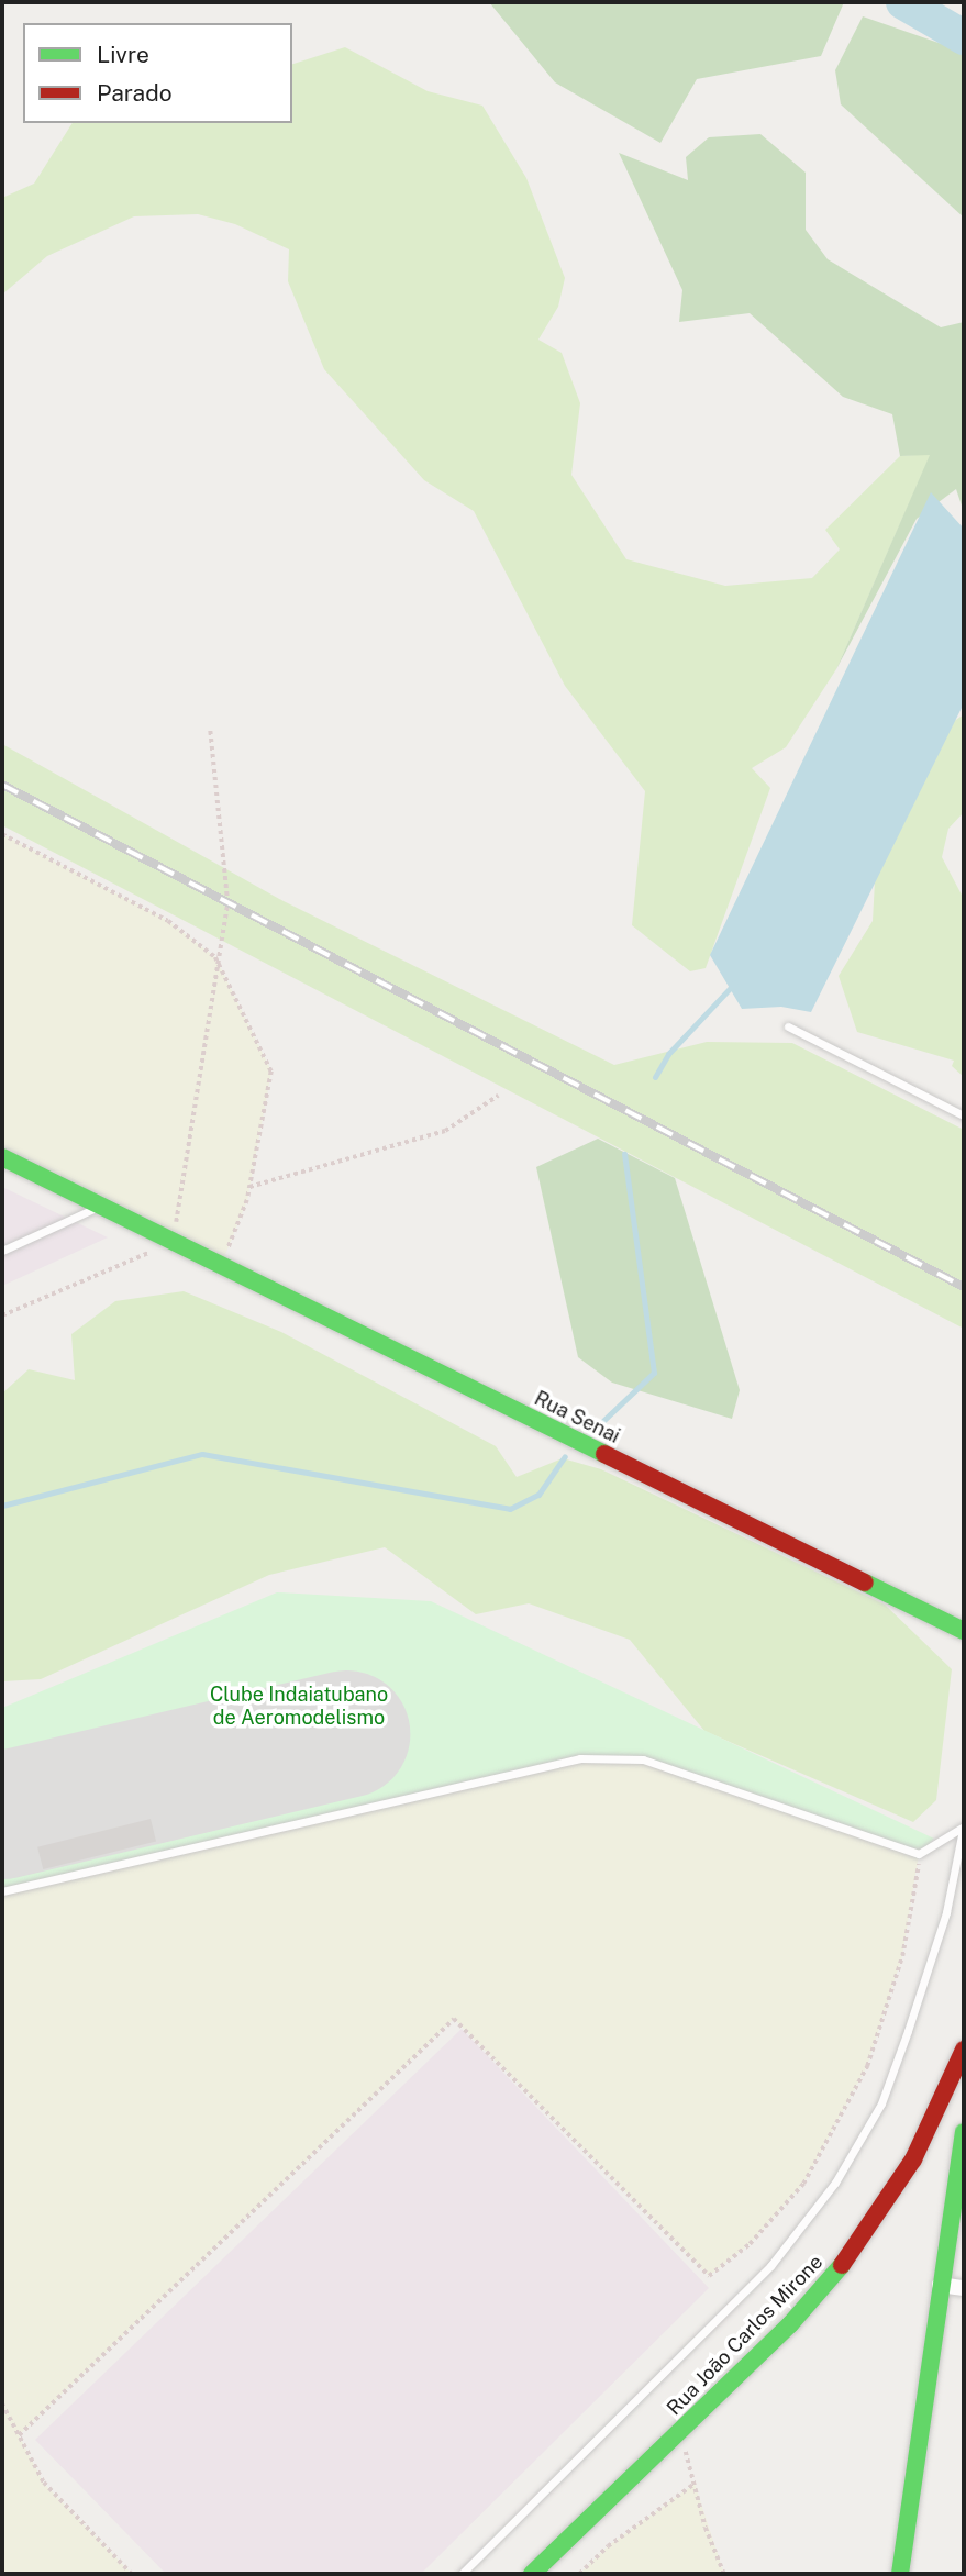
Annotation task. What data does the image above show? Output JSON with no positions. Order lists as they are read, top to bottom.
{
  "streets": {
    "street": ["Rua Senai", "Rua João Carlos Mirone"]
  },
  "parks": ["Clube Indaiatubano de Aeromodelismo"],
  "legend": ["Livre", "Parado"]
}
